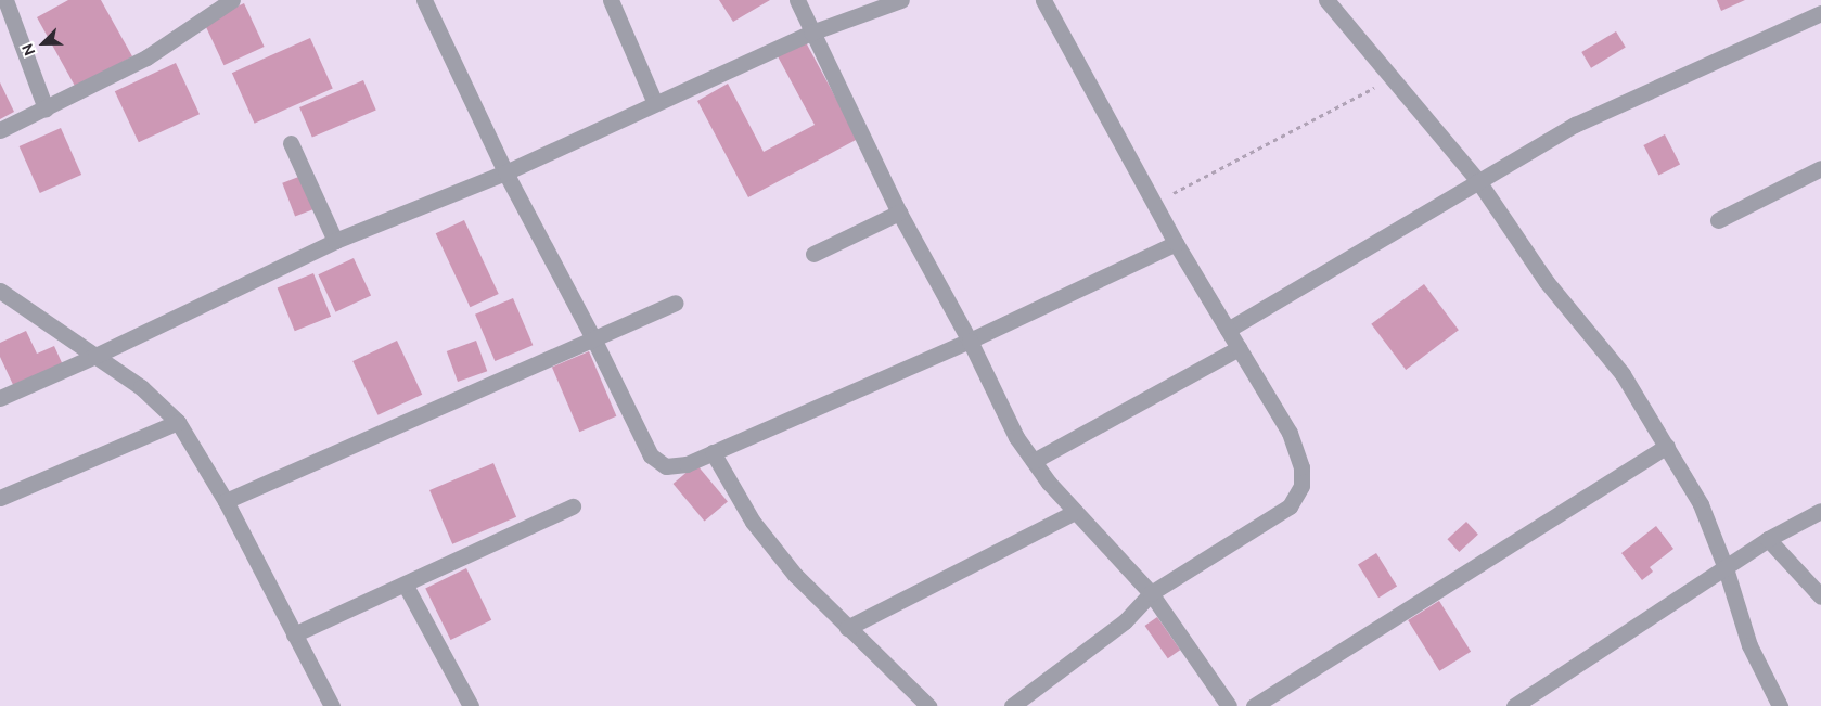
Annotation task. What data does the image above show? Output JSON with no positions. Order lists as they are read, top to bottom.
{
  "north": "bottom left"
}
